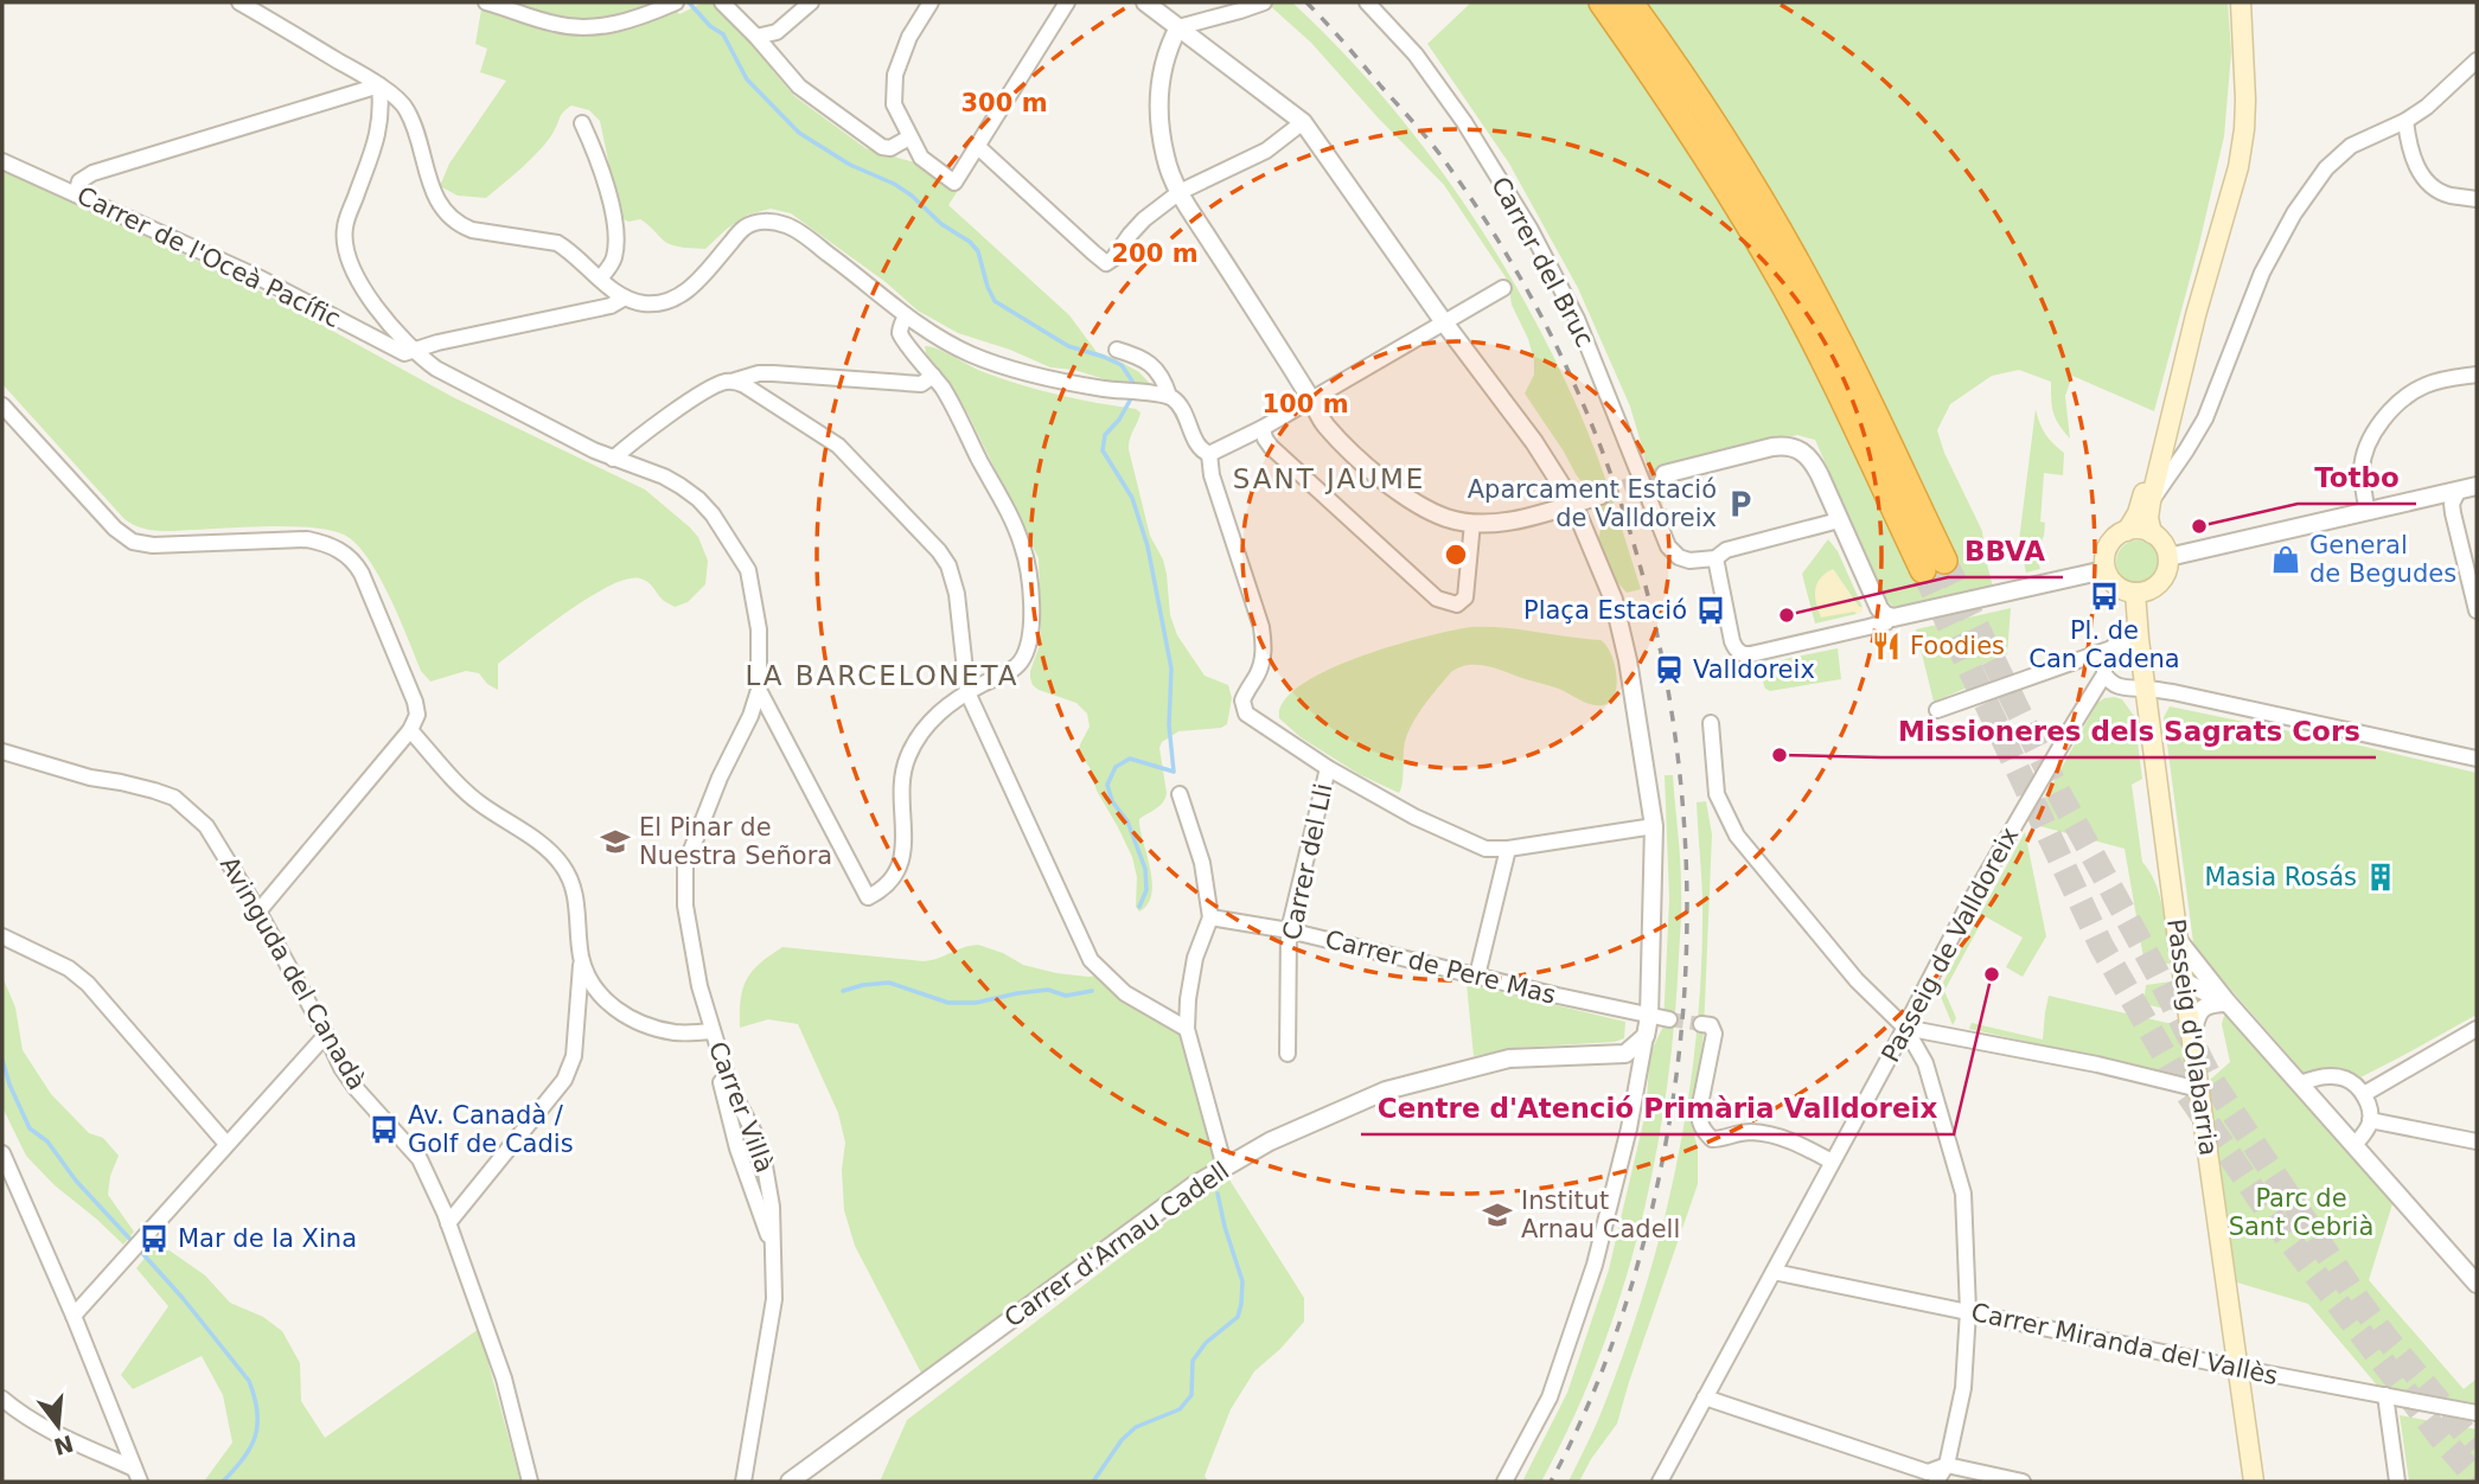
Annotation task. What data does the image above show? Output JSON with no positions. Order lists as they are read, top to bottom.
{
  "streets": {
    "main road": ["Passeig d'Olabarria"],
    "street": [
      "Carrer de l'Oceà Pacífic",
      "Carrer del Bruc",
      "Carrer del Lli",
      "Passeig de Valldoreix",
      "Carrer de Pere Mas",
      "Avinguda del Canadà",
      "Carrer Villà",
      "Carrer d'Arnau Cadell",
      "Carrer Miranda del Vallès"
    ]
  },
  "crossings": [
    ["Carrer del Lli", "Carrer de Pere Mas"],
    ["Passeig de Valldoreix", "Carrer Miranda del Vallès"],
    ["Passeig d'Olabarria", "Carrer Miranda del Vallès"]
  ],
  "districts": ["SANT JAUME", "LA BARCELONETA"],
  "parks": ["Parc de Sant Cebrià"],
  "places": {
    "parking": ["Aparcament Estació de Valldoreix"],
    "other": [
      "Totbo",
      "BBVA",
      "Missioneres dels Sagrats Cors",
      "Centre d'Atenció Primària Valldoreix"
    ],
    "shop": ["General de Begudes"],
    "bus stop": [
      "Pl. de Can Cadena",
      "Plaça Estació",
      "Av. Canadà / Golf de Cadis",
      "Mar de la Xina"
    ],
    "restaurant": ["Foodies"],
    "station": ["Valldoreix"],
    "school or university": ["El Pinar de Nuestra Señora", "Institut Arnau Cadell"],
    "building": ["Masia Rosás"]
  },
  "north": "bottom",
  "rings": ["300 m", "200 m", "100 m"]
}
